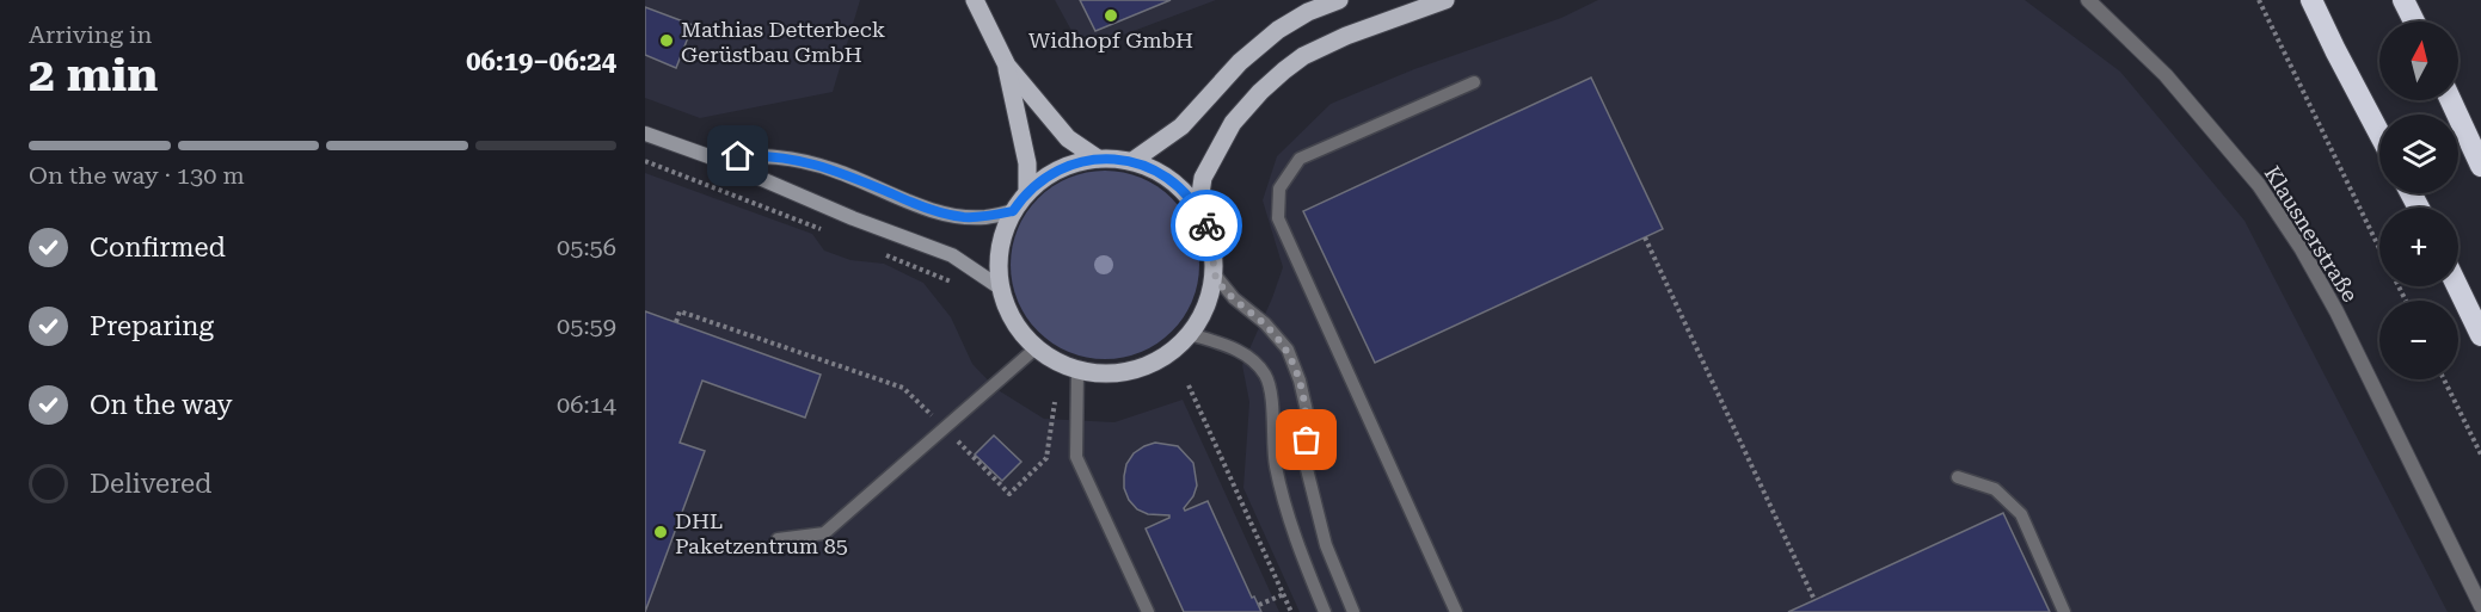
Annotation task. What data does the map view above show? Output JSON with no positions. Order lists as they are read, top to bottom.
{
  "streets": {
    "street": ["Klausnerstraße"]
  },
  "places": ["Widhopf GmbH", "Mathias Detterbeck Gerüstbau GmbH", "DHL Paketzentrum 85"],
  "north": "top",
  "page": {
    "heading": ["2 min", "Arriving in", "06:19–06:24"],
    "map_buttons": ["+", "−"],
    "bar": "On the way · 130 m",
    "list": [
      ["Confirmed", "05:56"],
      ["Preparing", "05:59"],
      ["On the way", "06:14"],
      "Delivered"
    ]
  }
}
